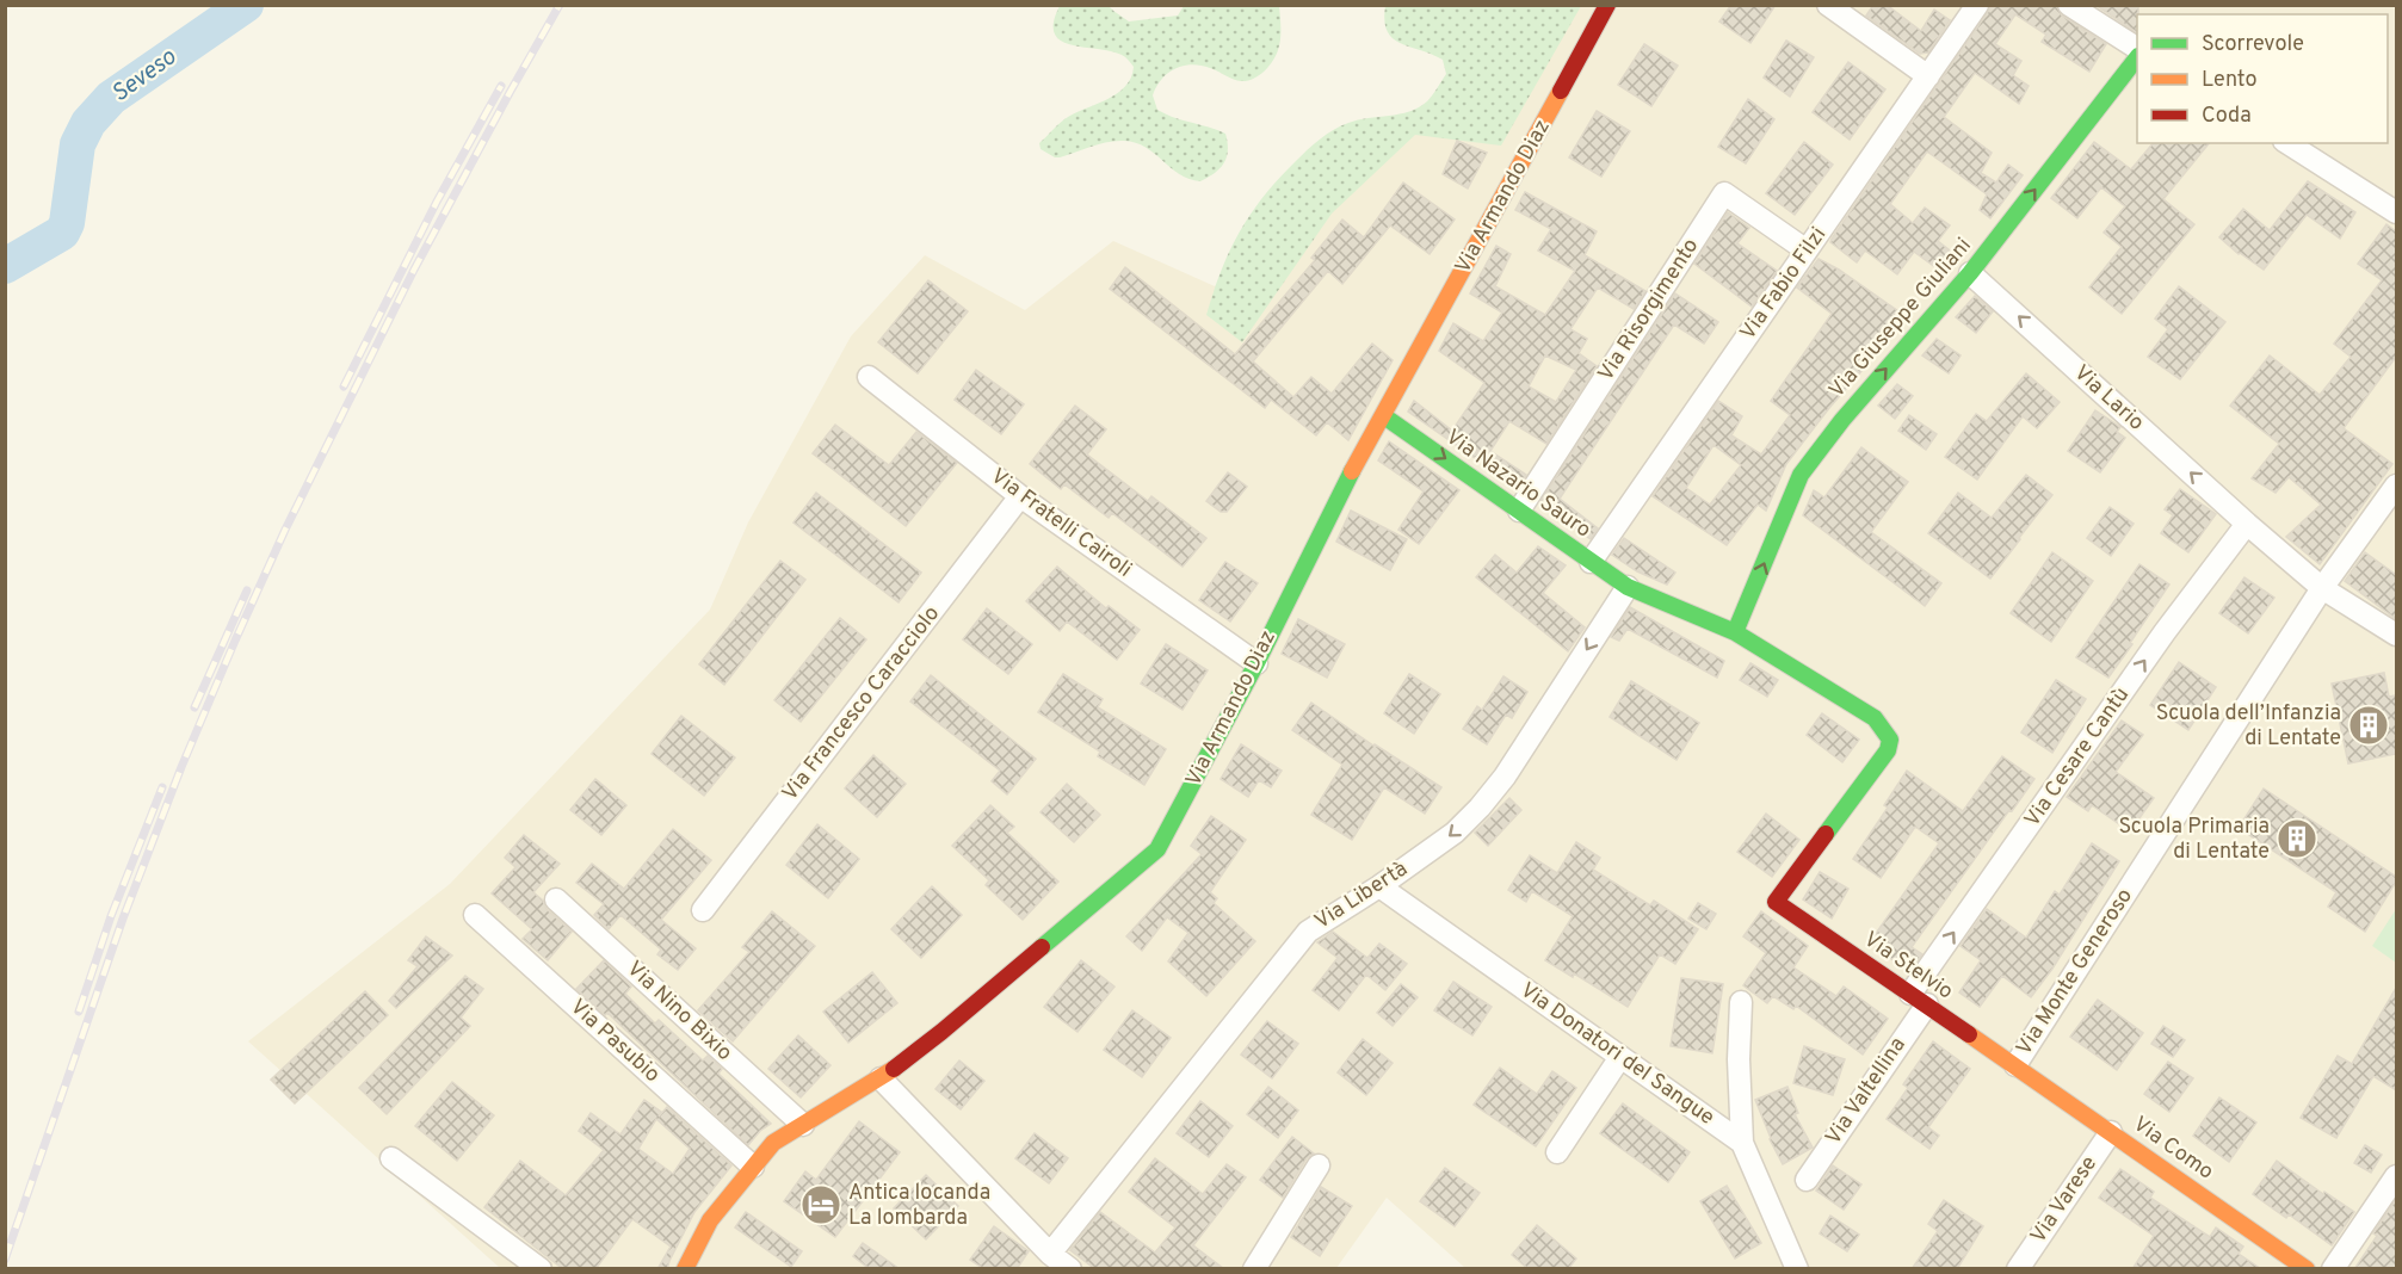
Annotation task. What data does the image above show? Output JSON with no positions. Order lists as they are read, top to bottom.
{
  "streets": {
    "street": [
      "Via Armando Diaz",
      "Via Fabio Filzi",
      "Via Risorgimento",
      "Via Giuseppe Giuliani",
      "Via Lario",
      "Via Nazario Sauro",
      "Via Fratelli Cairoli",
      "Via Francesco Caracciolo",
      "Via Cesare Cantù",
      "Via Libertà",
      "Via Stelvio",
      "Via Monte Generoso",
      "Via Nino Bixio",
      "Via Pasubio",
      "Via Donatori del Sangue",
      "Via Valtellina",
      "Via Como",
      "Via Varese"
    ]
  },
  "crossings": [
    ["Via Armando Diaz", "Via Nazario Sauro"],
    ["Via Armando Diaz", "Via Fratelli Cairoli"],
    ["Via Armando Diaz", "Via Nino Bixio"],
    ["Via Armando Diaz", "Via Pasubio"],
    ["Via Fabio Filzi", "Via Risorgimento"],
    ["Via Fabio Filzi", "Via Nazario Sauro"],
    ["Via Risorgimento", "Via Nazario Sauro"],
    ["Via Giuseppe Giuliani", "Via Lario"],
    ["Via Giuseppe Giuliani", "Via Nazario Sauro"],
    ["Via Lario", "Via Cesare Cantù"],
    ["Via Lario", "Via Monte Generoso"],
    ["Via Nazario Sauro", "Via Libertà"],
    ["Via Nazario Sauro", "Via Stelvio"],
    ["Via Fratelli Cairoli", "Via Francesco Caracciolo"],
    ["Via Cesare Cantù", "Via Stelvio"],
    ["Via Cesare Cantù", "Via Valtellina"],
    ["Via Libertà", "Via Donatori del Sangue"],
    ["Via Stelvio", "Via Monte Generoso"],
    ["Via Stelvio", "Via Valtellina"],
    ["Via Stelvio", "Via Como"],
    ["Via Monte Generoso", "Via Como"],
    ["Via Como", "Via Varese"]
  ],
  "one_way": [
    "Via Giuseppe Giuliani",
    "Via Lario",
    "Via Cesare Cantù",
    "Via Libertà"
  ],
  "water": ["Seveso"],
  "places": {
    "building": ["Scuola dell’Infanzia di Lentate", "Scuola Primaria di Lentate"],
    "hotel": ["Antica locanda La lombarda"]
  },
  "legend": ["Scorrevole", "Lento", "Coda"]
}
